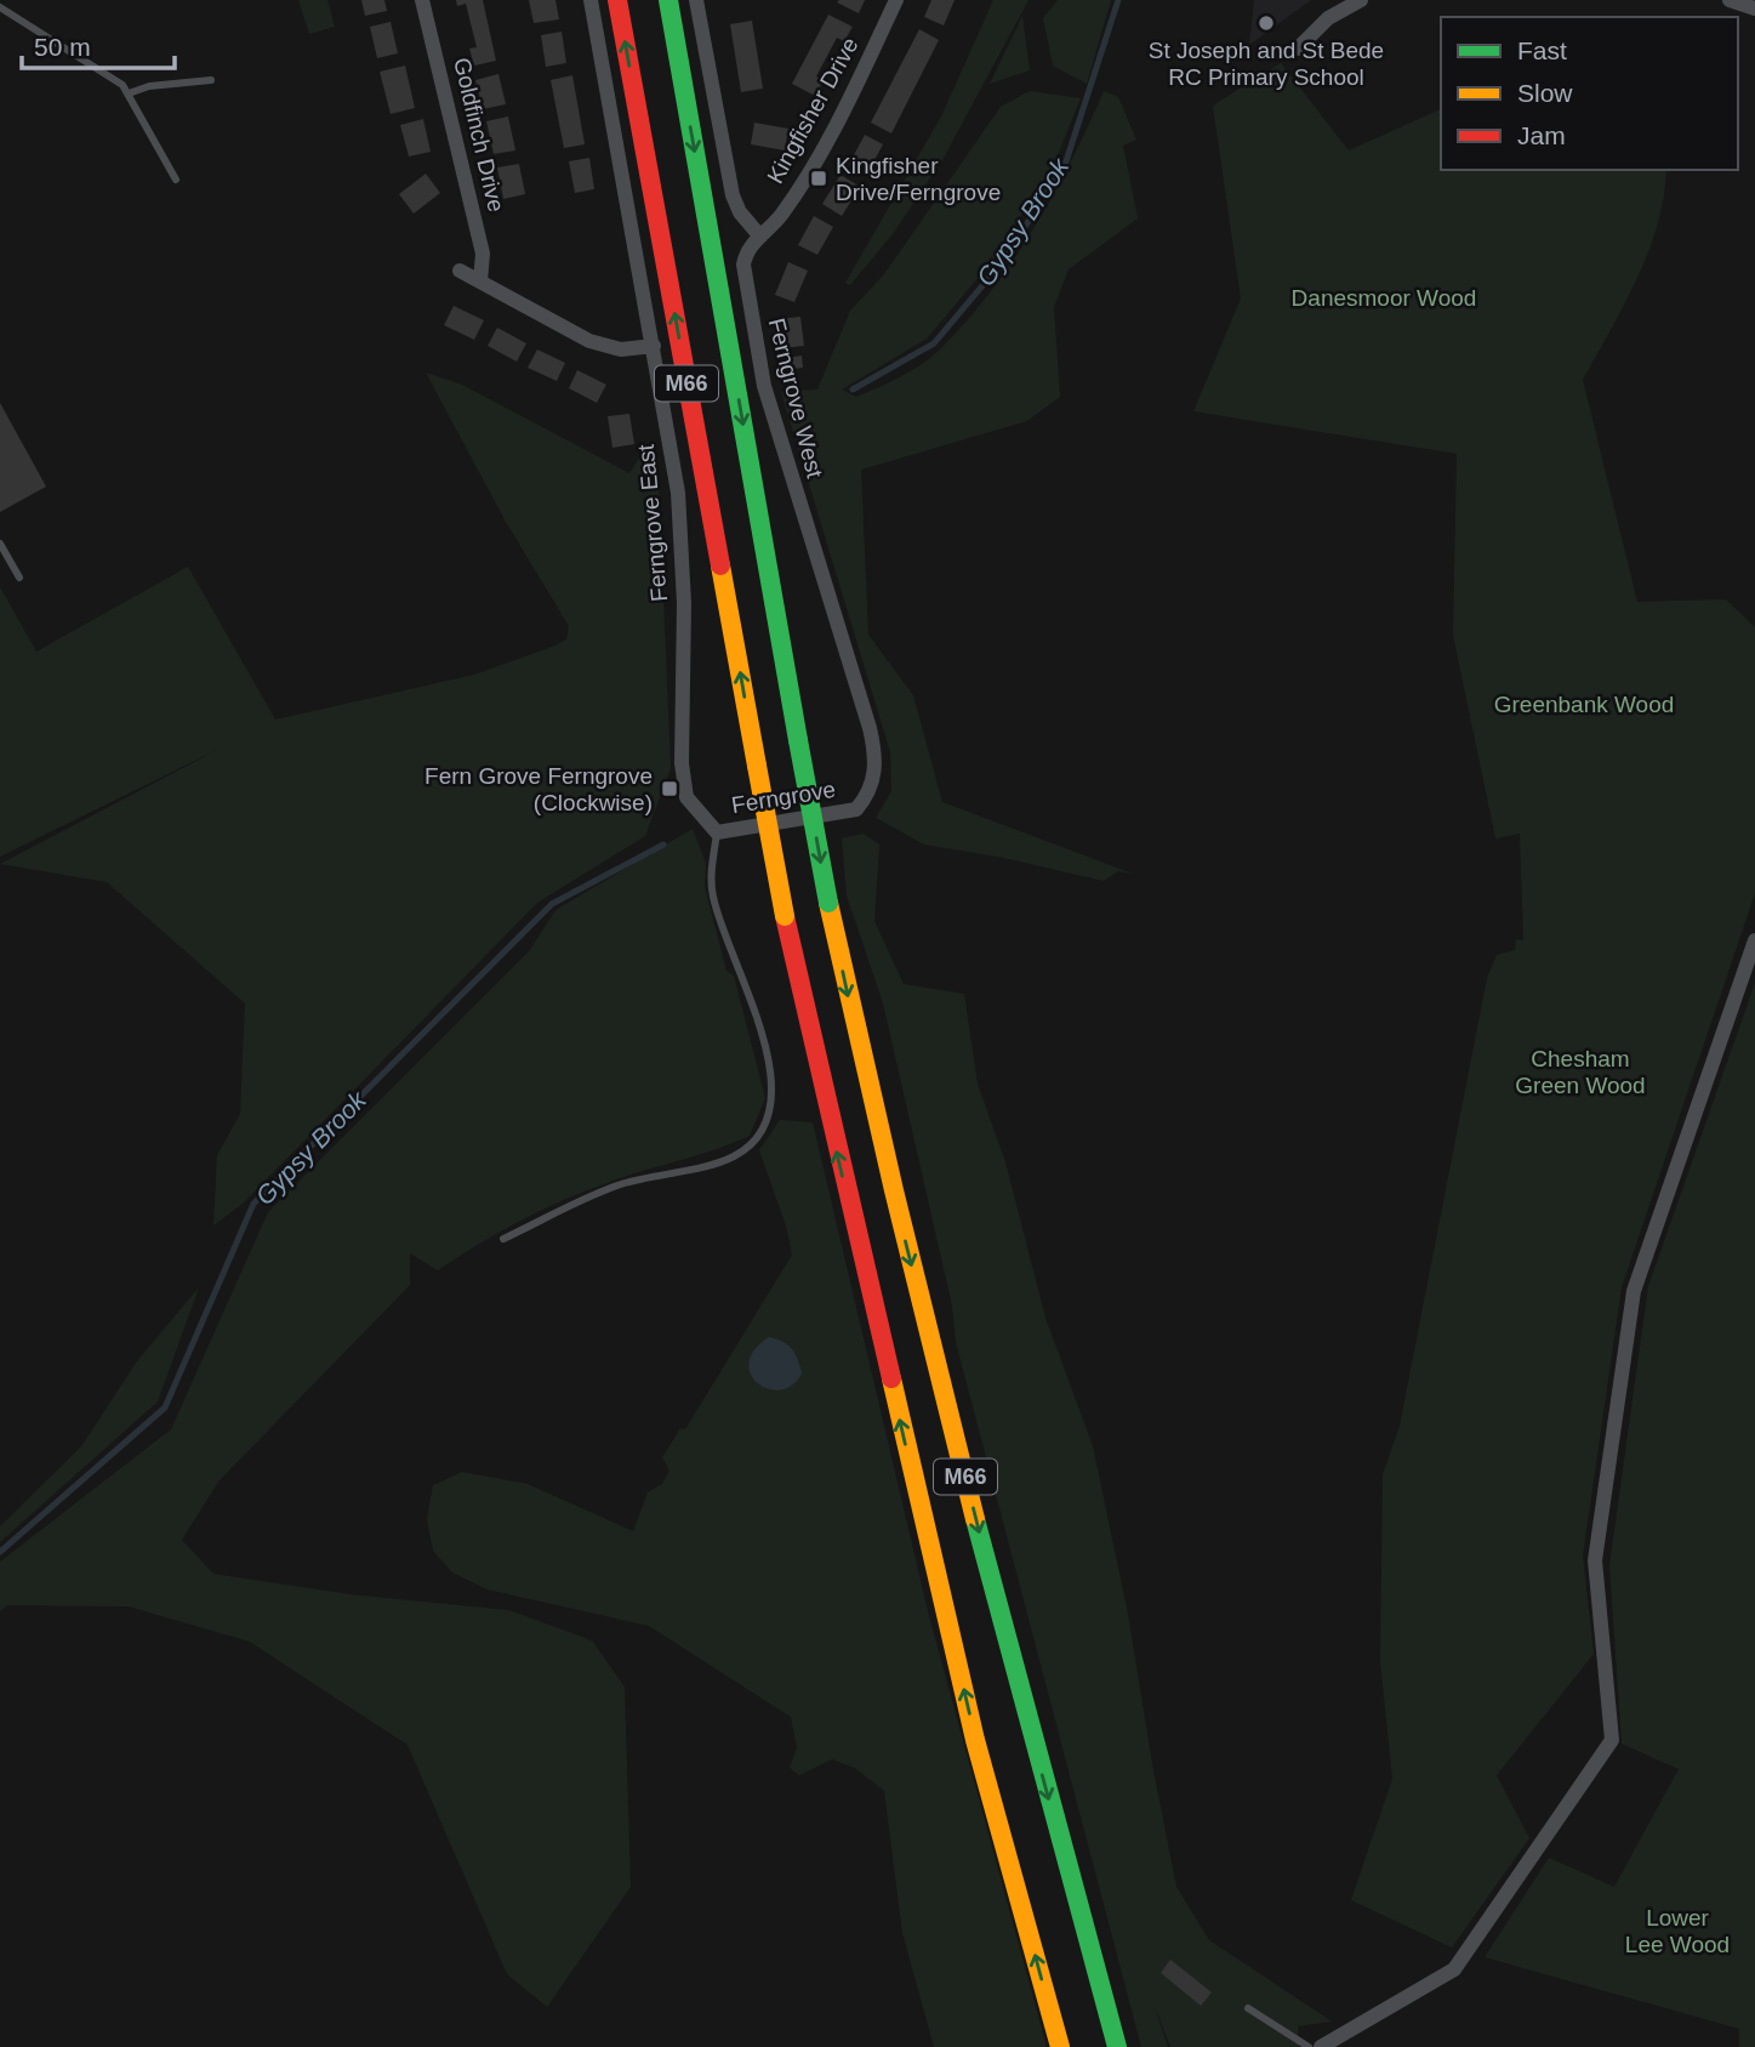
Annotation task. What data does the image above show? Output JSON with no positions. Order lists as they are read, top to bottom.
{
  "streets": {
    "highway": ["M66"],
    "street": [
      "Kingfisher Drive",
      "Goldfinch Drive",
      "Ferngrove West",
      "Ferngrove East",
      "Ferngrove"
    ]
  },
  "crossings": [
    ["Kingfisher Drive", "Ferngrove West"],
    ["Ferngrove West", "Ferngrove"],
    ["Ferngrove East", "Ferngrove"]
  ],
  "water": ["Gypsy Brook"],
  "parks": [
    "Danesmoor Wood",
    "Greenbank Wood",
    "Chesham Green Wood",
    "Lower Lee Wood"
  ],
  "places": {
    "other": ["St Joseph and St Bede RC Primary School"],
    "transit": ["Kingfisher Drive/Ferngrove", "Fern Grove Ferngrove (Clockwise)"]
  },
  "legend": ["Fast", "Slow", "Jam"],
  "scale_bar": "50 m"
}
